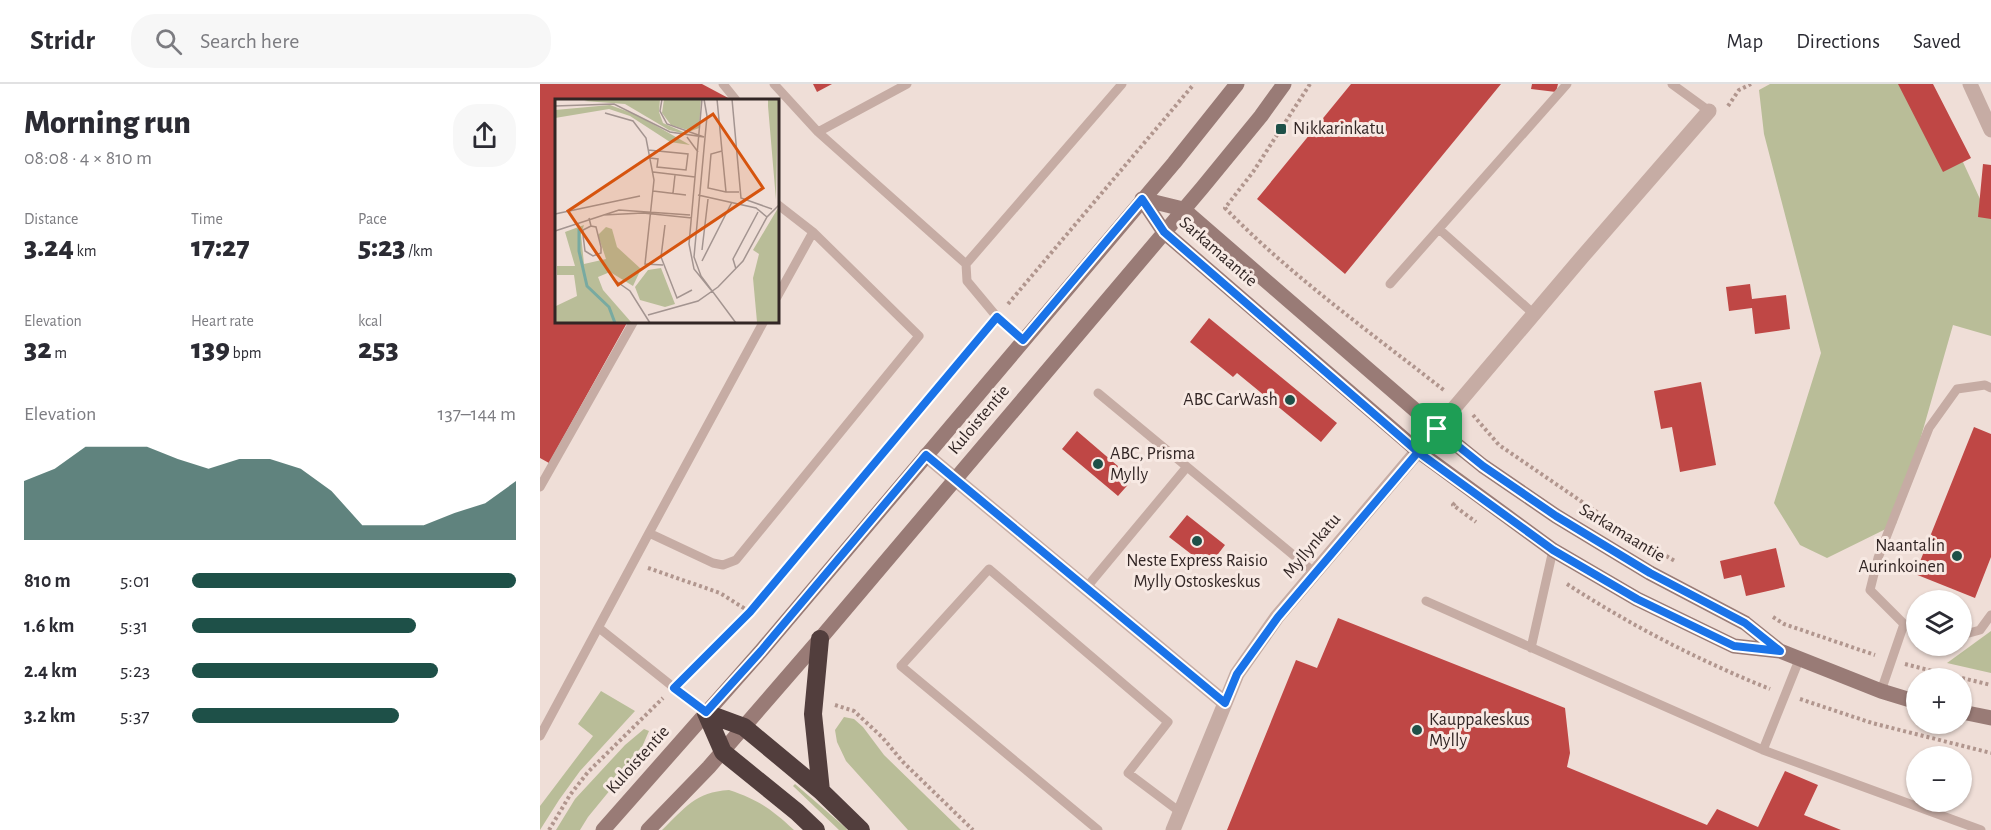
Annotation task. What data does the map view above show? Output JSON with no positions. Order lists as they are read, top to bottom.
{
  "streets": {
    "street": ["Sarkamaantie", "Kuloistentie", "Myllynkatu"]
  },
  "crossings": [
    ["Sarkamaantie", "Kuloistentie"],
    ["Sarkamaantie", "Myllynkatu"]
  ],
  "places": {
    "transit": ["Nikkarinkatu"],
    "other": [
      "ABC CarWash",
      "ABC, Prisma Mylly",
      "Neste Express Raisio Mylly Ostoskeskus",
      "Naantalin Aurinkoinen",
      "Kauppakeskus Mylly"
    ]
  },
  "page": {
    "header": "Stridr",
    "search": "Search here",
    "nav": ["Map", "Directions", "Saved"],
    "heading": ["Morning run", "08:08 · 4 × 810 m"],
    "stats": [
      ["Distance", "3.24 km"],
      ["Time", "17:27"],
      ["Pace", "5:23 /km"],
      ["Elevation", "32 m"],
      ["Heart rate", "139 bpm"],
      ["kcal", "253"]
    ],
    "chart": ["Elevation", "137–144 m"],
    "list": [
      {
        "name": "810 m",
        "note": "5:01"
      },
      {
        "name": "1.6 km",
        "note": "5:31"
      },
      {
        "name": "2.4 km",
        "note": "5:23"
      },
      {
        "name": "3.2 km",
        "note": "5:37"
      }
    ],
    "map_buttons": ["+", "−"]
  }
}
